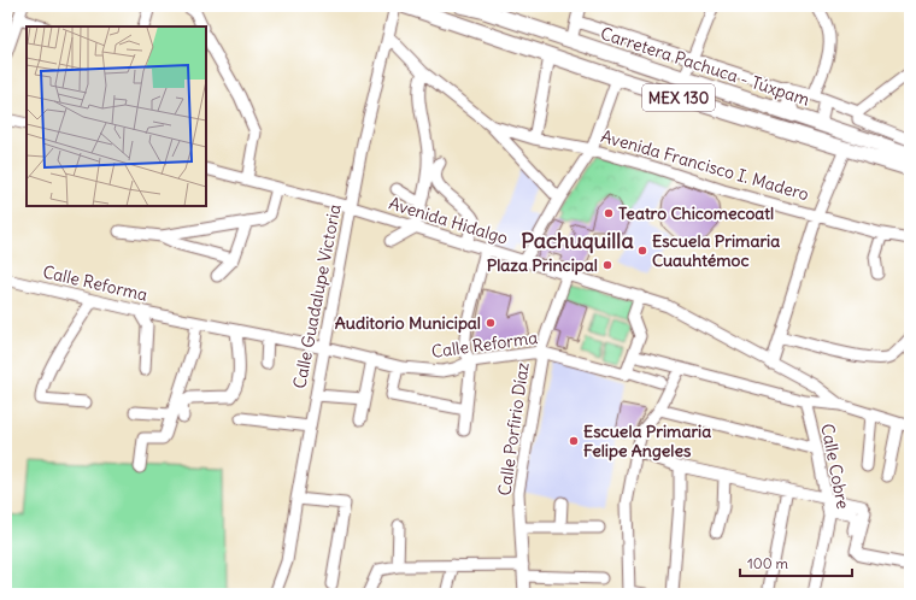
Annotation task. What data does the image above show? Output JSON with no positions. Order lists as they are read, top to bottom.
{
  "streets": {
    "main road": ["Carretera Pachuca - Túxpam", "MEX 130"],
    "street": [
      "Avenida Francisco I. Madero",
      "Avenida Hidalgo",
      "Calle Reforma",
      "Calle Guadalupe Victoria",
      "Calle Porfirio Díaz",
      "Calle Cobre"
    ]
  },
  "crossings": [
    ["Avenida Hidalgo", "Calle Guadalupe Victoria"],
    ["Avenida Hidalgo", "Calle Porfirio Díaz"],
    ["Calle Reforma", "Calle Guadalupe Victoria"],
    ["Calle Reforma", "Calle Porfirio Díaz"]
  ],
  "districts": ["Pachuquilla"],
  "places": [
    "Teatro Chicomecoatl",
    "Escuela Primaria Cuauhtémoc",
    "Plaza Principal",
    "Auditorio Municipal",
    "Escuela Primaria Felipe Angeles"
  ],
  "scale_bar": "100 m"
}
